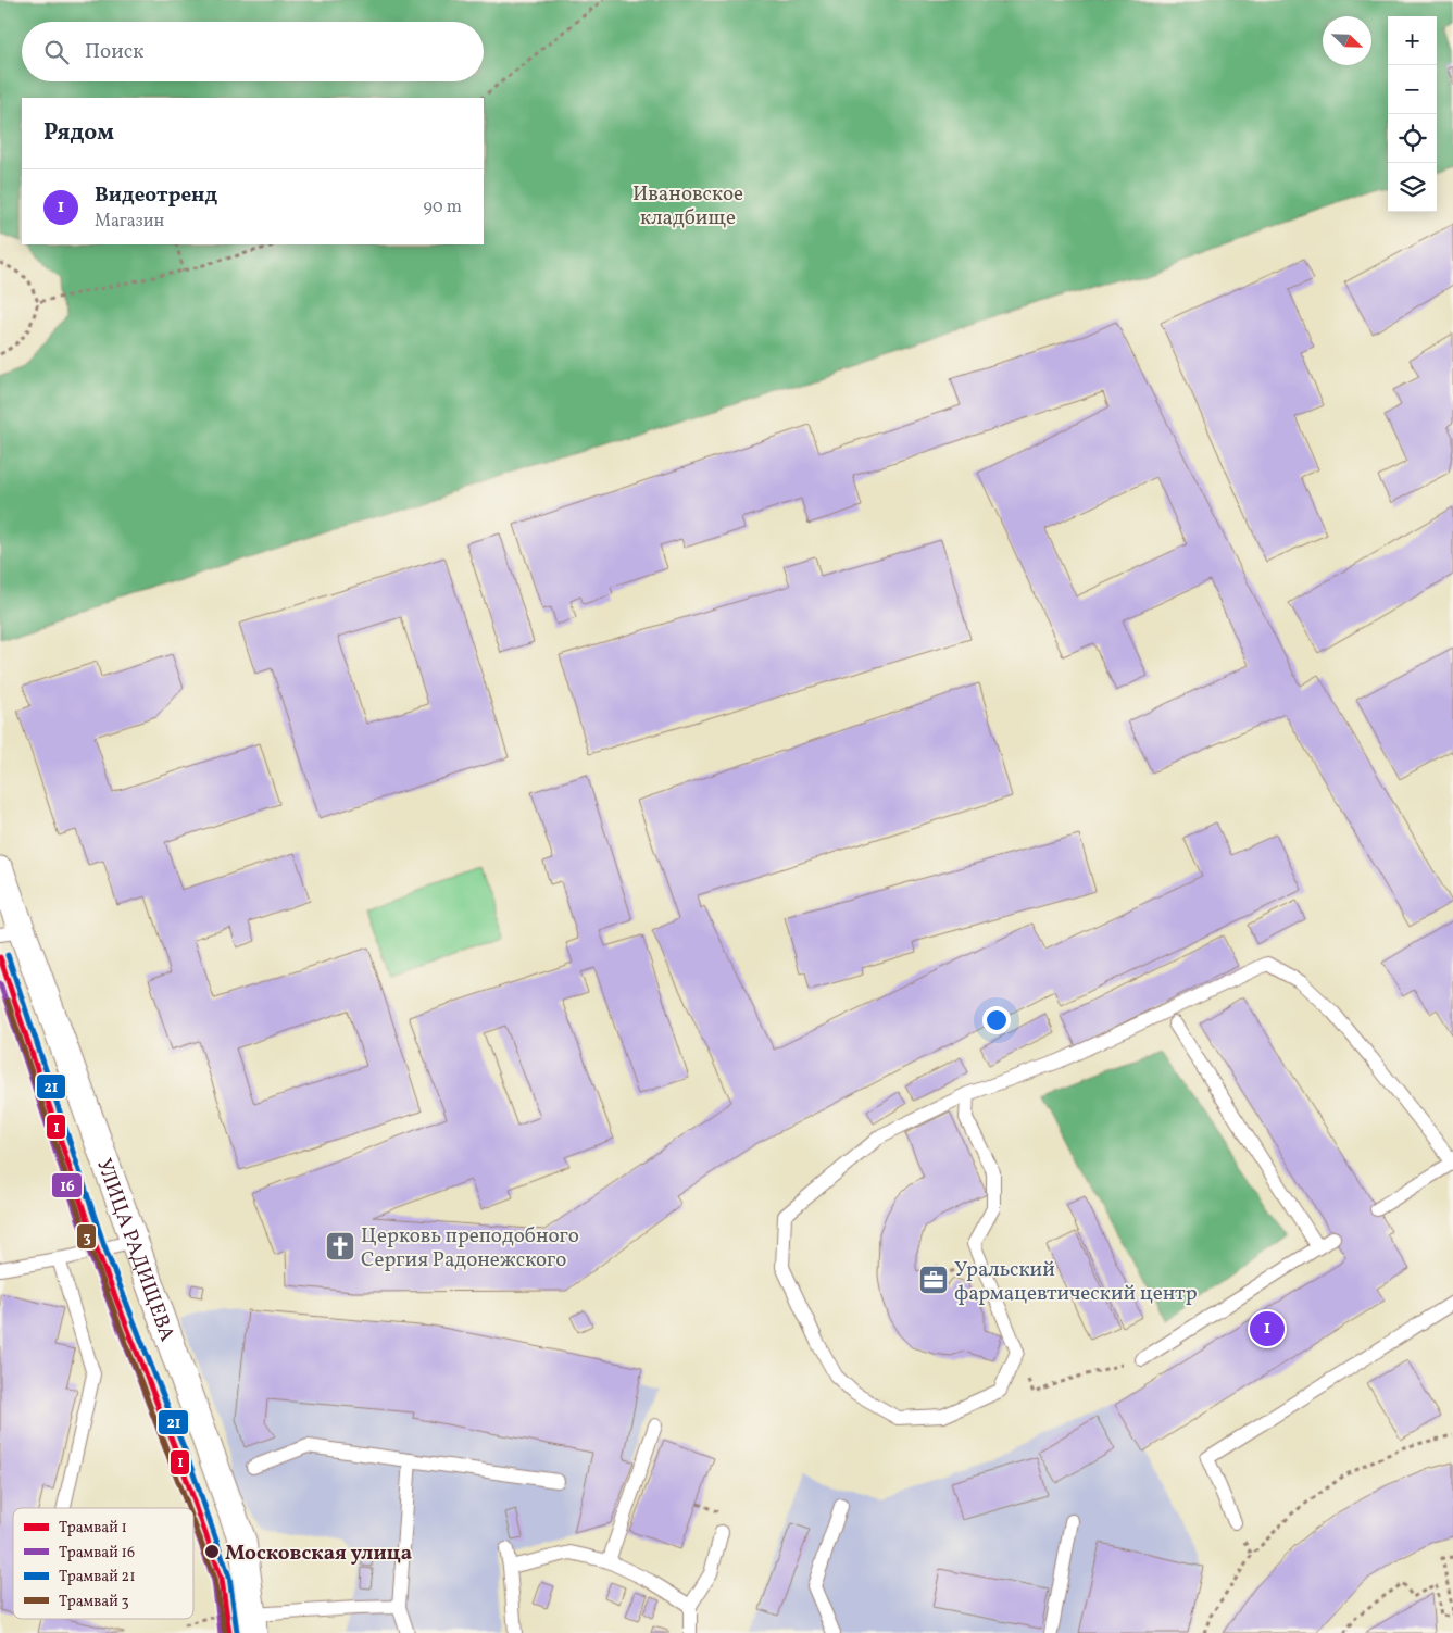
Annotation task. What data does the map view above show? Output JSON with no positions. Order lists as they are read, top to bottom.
{
  "streets": {
    "street": ["УЛИЦА РАДИЩЕВА"]
  },
  "parks": ["Ивановское кладбище"],
  "places": {
    "church": ["Церковь преподобного Сергия Радонежского"],
    "office": ["Уральский фармацевтический центр"],
    "other": ["Московская улица"]
  },
  "lines": [
    "tram line 21",
    "tram line 1",
    "tram line 16",
    "tram line 3"
  ],
  "legend": [
    "Трамвай 1",
    "Трамвай 16",
    "Трамвай 21",
    "Трамвай 3"
  ],
  "north": "bottom right",
  "page": {
    "map_buttons": ["+", "−"],
    "search": "Поиск",
    "heading": "Рядом",
    "list": [
      {
        "mark": "1",
        "name": "Видеотренд",
        "note": "Магазин",
        "value": "90 m"
      }
    ],
    "pins": "1"
  }
}
